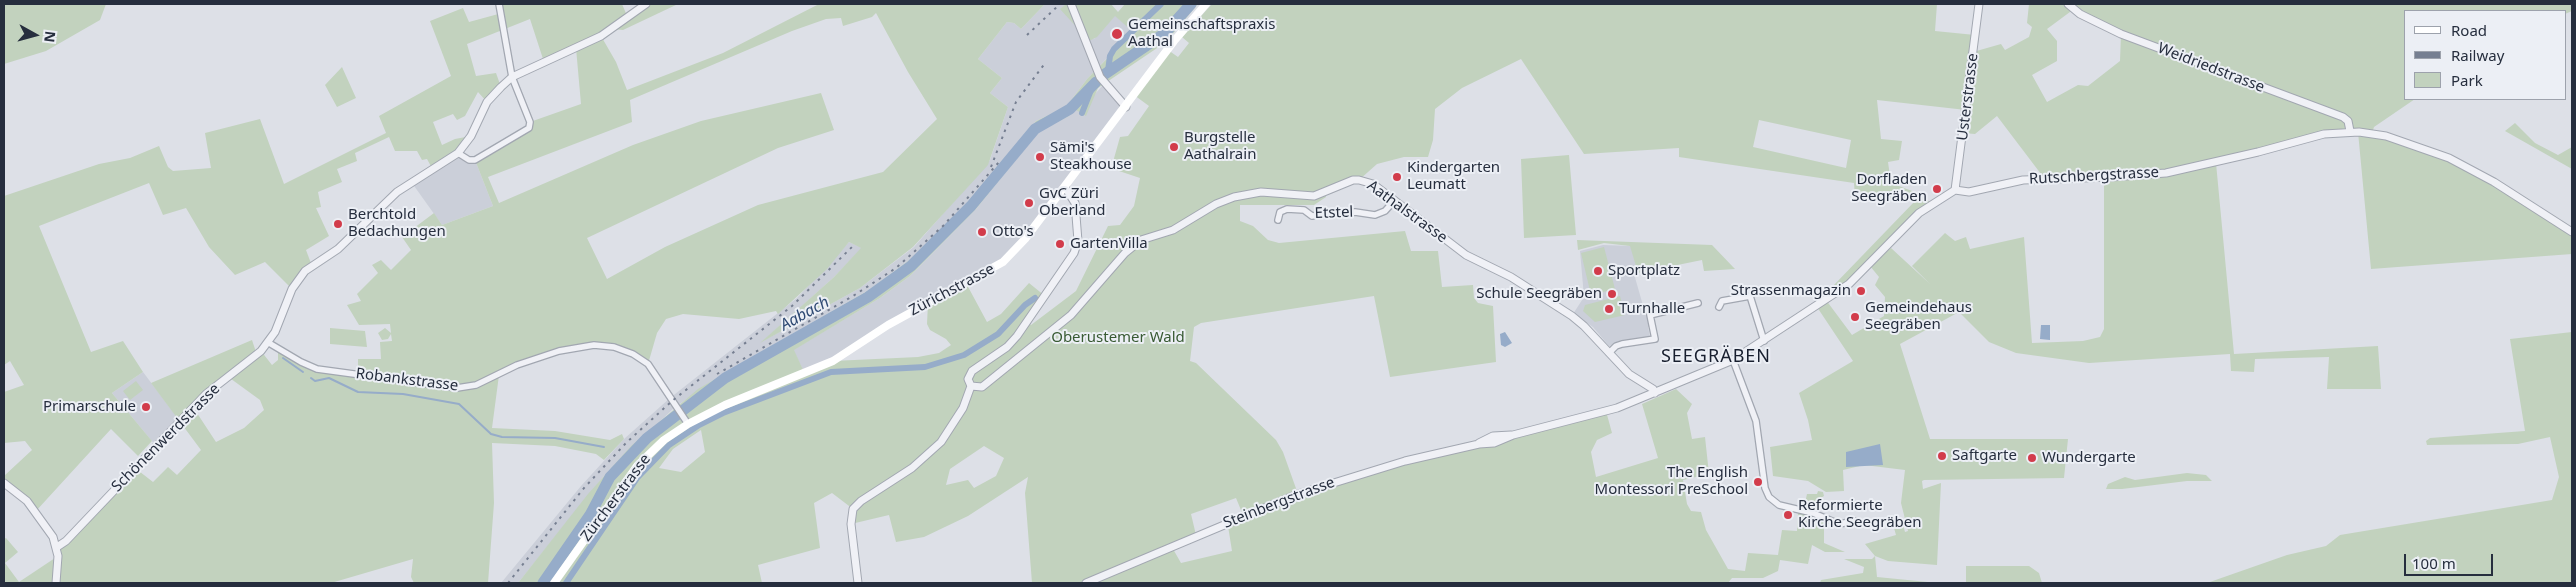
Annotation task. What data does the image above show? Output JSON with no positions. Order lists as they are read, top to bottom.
{
  "streets": {
    "main road": ["Zürichstrasse", "Zürcherstrasse"],
    "street": [
      "Weidriedstrasse",
      "Usterstrasse",
      "Rutschbergstrasse",
      "Aathalstrasse",
      "Etstel",
      "Robankstrasse",
      "Schönenwerdstrasse",
      "Steinbergstrasse"
    ]
  },
  "crossings": [
    ["Weidriedstrasse", "Rutschbergstrasse"],
    ["Usterstrasse", "Rutschbergstrasse"],
    ["Aathalstrasse", "Etstel"],
    ["Aathalstrasse", "Steinbergstrasse"],
    ["Zürichstrasse", "Robankstrasse"],
    ["Zürichstrasse", "Zürcherstrasse"],
    ["Robankstrasse", "Schönenwerdstrasse"],
    ["Robankstrasse", "Zürcherstrasse"]
  ],
  "districts": ["SEEGRÄBEN"],
  "water": ["Aabach"],
  "parks": ["Oberustemer Wald"],
  "places": [
    "Gemeinschaftspraxis Aathal",
    "Burgstelle Aathalrain",
    "Sämi's Steakhouse",
    "Kindergarten Leumatt",
    "Dorfladen Seegräben",
    "GvC Züri Oberland",
    "Berchtold Bedachungen",
    "Otto's",
    "GartenVilla",
    "Sportplatz",
    "Strassenmagazin",
    "Schule Seegräben",
    "Turnhalle",
    "Gemeindehaus Seegräben",
    "Primarschule",
    "Saftgarte",
    "Wundergarte",
    "The English Montessori PreSchool",
    "Reformierte Kirche Seegräben"
  ],
  "legend": ["Road", "Railway", "Park"],
  "scale_bar": "100 m",
  "north": "right"
}
